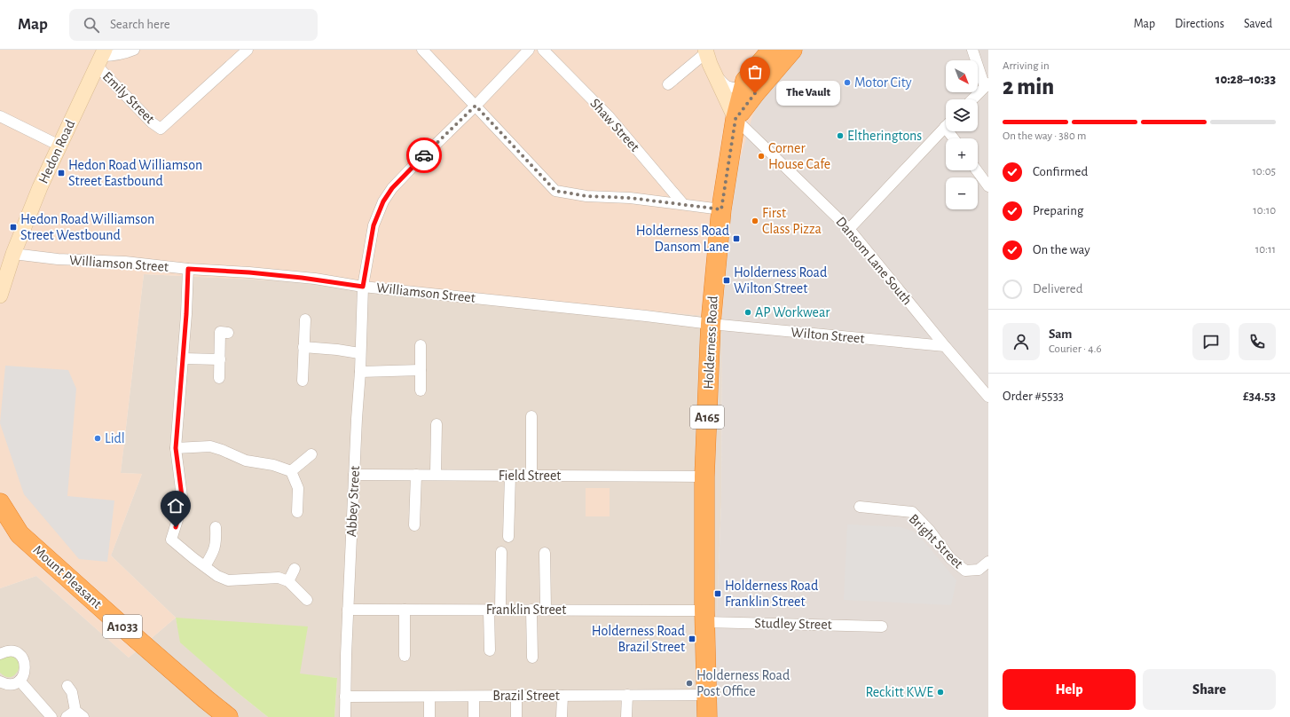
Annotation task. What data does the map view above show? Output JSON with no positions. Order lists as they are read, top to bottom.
{
  "streets": {
    "highway": [
      "Holderness Road",
      "A165",
      "Mount Pleasant",
      "A1033"
    ],
    "street": [
      "Emily Street",
      "Shaw Street",
      "Hedon Road",
      "Dansom Lane South",
      "Williamson Street",
      "Wilton Street",
      "Field Street",
      "Abbey Street",
      "Bright Street",
      "Franklin Street",
      "Studley Street",
      "Brazil Street"
    ]
  },
  "crossings": [
    ["Emily Street", "Hedon Road"],
    ["Hedon Road", "Williamson Street"],
    ["Dansom Lane South", "Wilton Street"],
    ["Dansom Lane South", "Holderness Road"],
    ["Dansom Lane South", "A165"],
    ["Williamson Street", "Wilton Street"],
    ["Williamson Street", "Holderness Road"],
    ["Williamson Street", "Abbey Street"],
    ["Wilton Street", "Holderness Road"],
    ["Holderness Road", "A165"],
    ["Holderness Road", "Field Street"],
    ["Holderness Road", "Franklin Street"],
    ["Holderness Road", "Studley Street"],
    ["Holderness Road", "Brazil Street"],
    ["Field Street", "Abbey Street"],
    ["Abbey Street", "Franklin Street"],
    ["Abbey Street", "Brazil Street"],
    ["Mount Pleasant", "A1033"],
    ["Franklin Street", "Studley Street"]
  ],
  "places": {
    "other": [
      "Motor City",
      "The Vault",
      "Eltheringtons",
      "Corner House Cafe",
      "First Class Pizza",
      "AP Workwear",
      "Lidl",
      "Holderness Road Post Office",
      "Reckitt KWE"
    ],
    "transit": [
      "Hedon Road Williamson Street Eastbound",
      "Hedon Road Williamson Street Westbound",
      "Holderness Road Dansom Lane",
      "Holderness Road Wilton Street",
      "Holderness Road Franklin Street",
      "Holderness Road Brazil Street"
    ]
  },
  "north": "bottom right",
  "page": {
    "header": "Map",
    "search": "Search here",
    "nav": ["Map", "Directions", "Saved"],
    "heading": ["2 min", "Arriving in", "10:28–10:33"],
    "panel": [
      "Sam",
      "Courier · 4.6",
      "Order #5533",
      "£34.53"
    ],
    "map_buttons": ["+", "−"],
    "bubble": "The Vault",
    "bar": "On the way · 380 m",
    "list": [
      ["Confirmed", "10:05"],
      ["Preparing", "10:10"],
      ["On the way", "10:11"],
      "Delivered"
    ],
    "buttons": ["Help", "Share"]
  }
}
